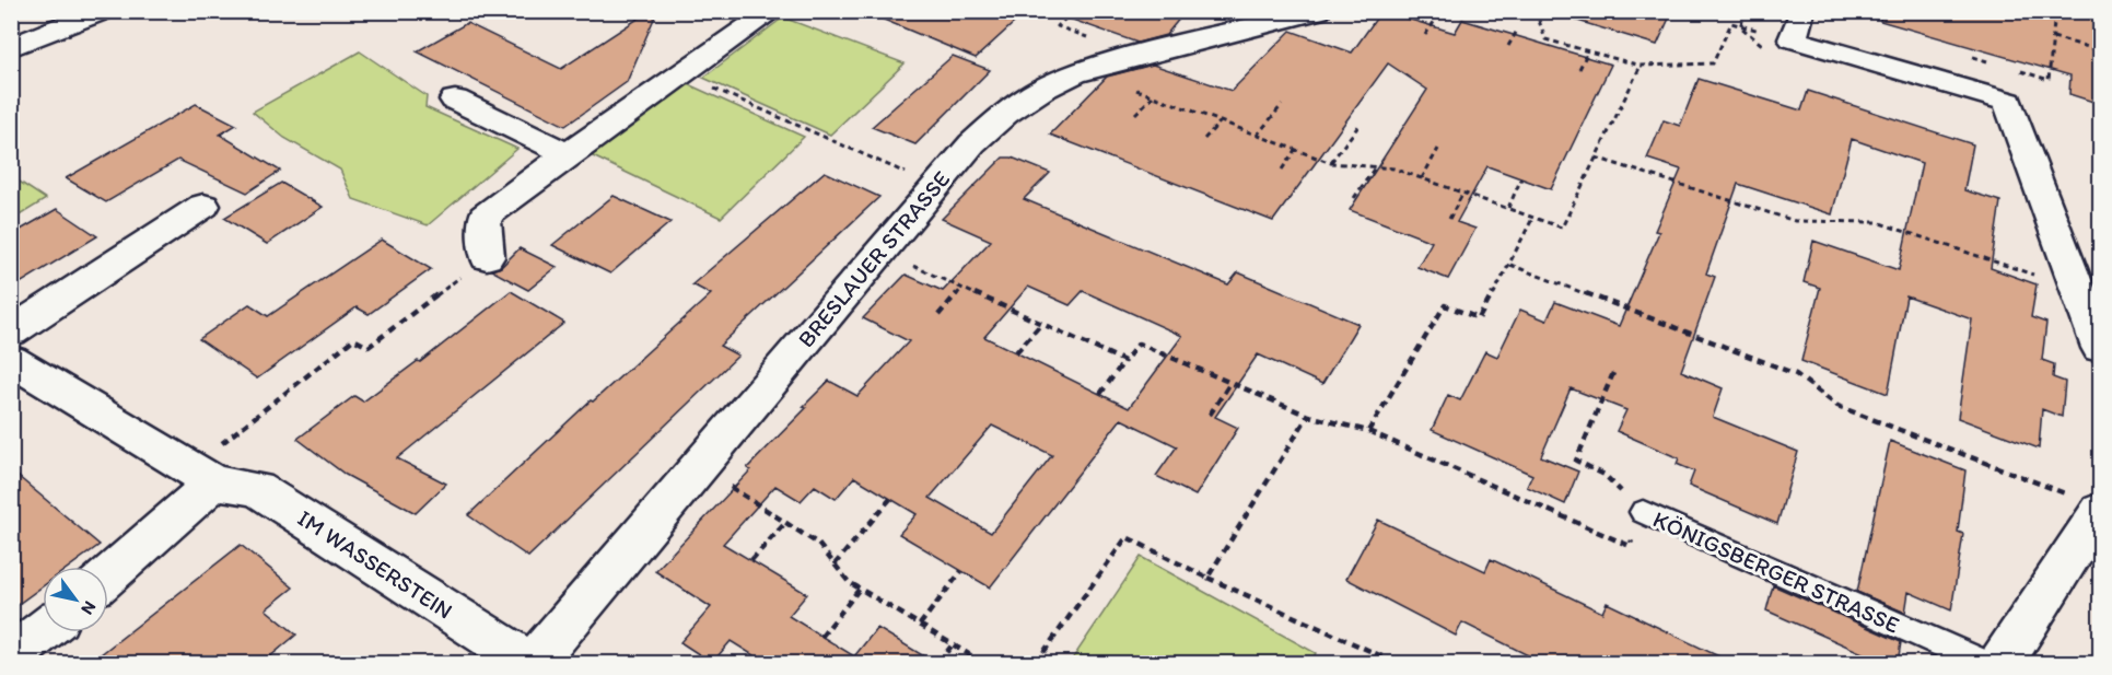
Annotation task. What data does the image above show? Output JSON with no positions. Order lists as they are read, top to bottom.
{
  "streets": {
    "street": ["BRESLAUER STRASSE", "IM WASSERSTEIN"],
    "lane": ["KÖNIGSBERGER STRASSE"]
  },
  "crossings": [
    ["BRESLAUER STRASSE", "IM WASSERSTEIN"]
  ],
  "north": "bottom right"
}
